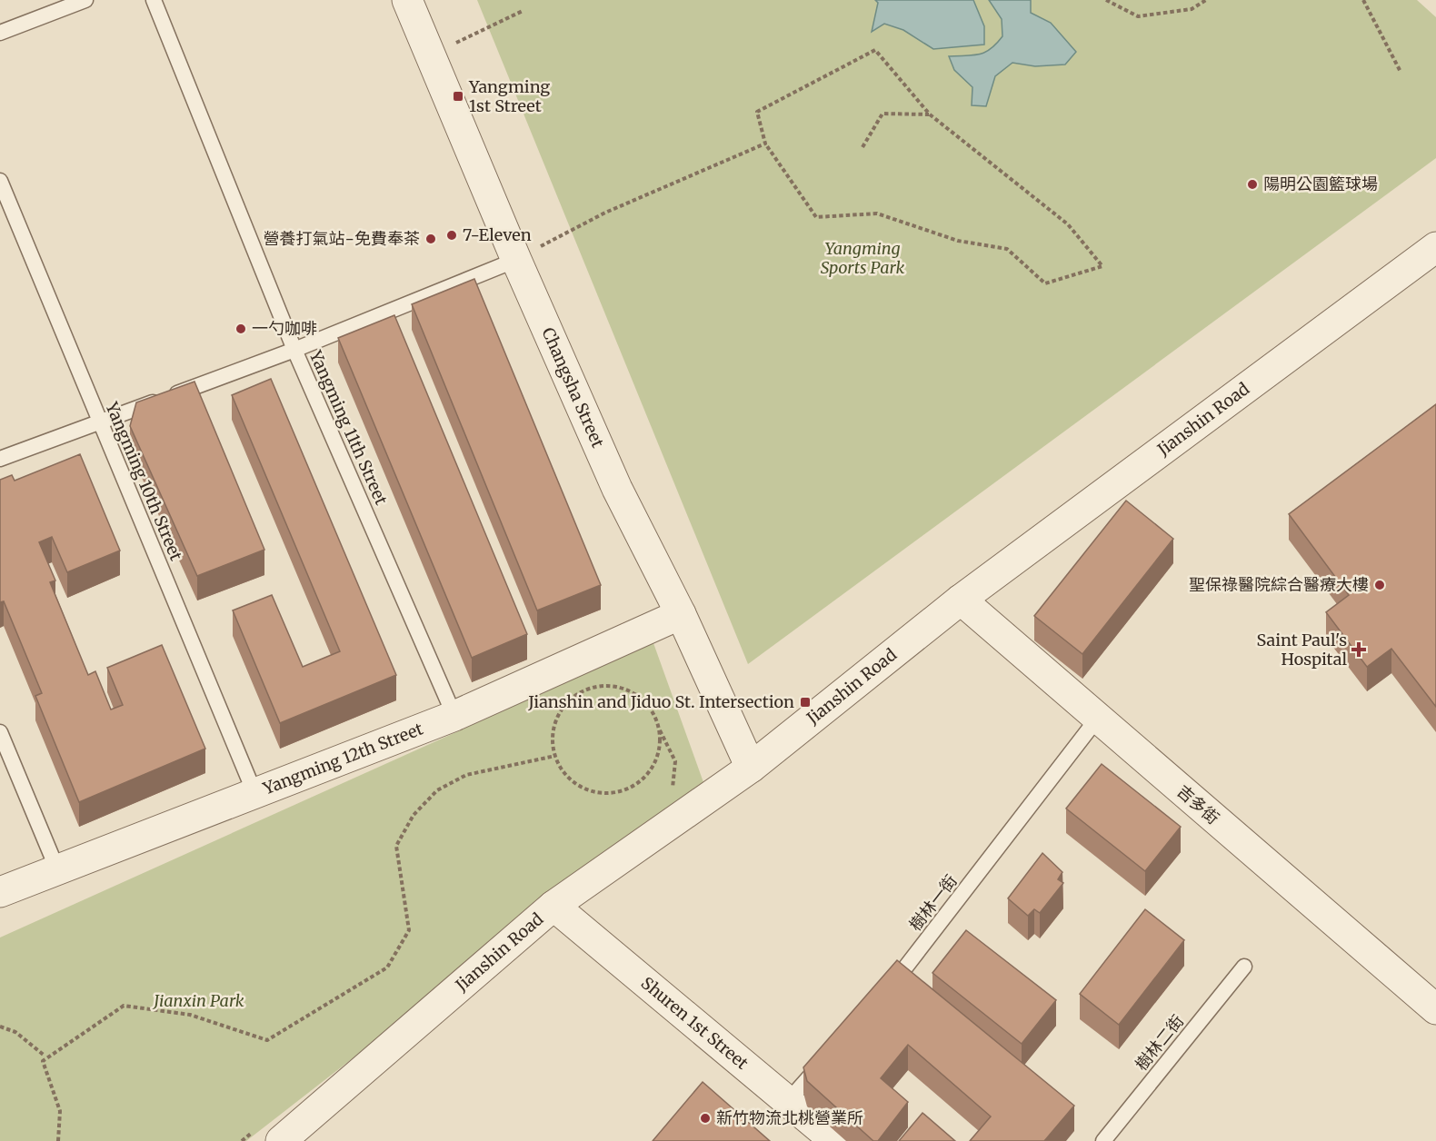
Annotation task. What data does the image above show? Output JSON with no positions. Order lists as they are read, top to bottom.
{
  "streets": {
    "street": [
      "Changsha Street",
      "Jianshin Road",
      "Yangming 12th Street",
      "吉多街",
      "Shuren 1st Street"
    ],
    "lane": [
      "Yangming 11th Street",
      "Yangming 10th Street",
      "樹林一街",
      "樹林二街"
    ]
  },
  "crossings": [
    ["Changsha Street", "Jianshin Road"],
    ["Changsha Street", "Yangming 12th Street"],
    ["Jianshin Road", "吉多街"],
    ["Jianshin Road", "Shuren 1st Street"],
    ["Yangming 11th Street", "Yangming 12th Street"],
    ["Yangming 10th Street", "Yangming 12th Street"],
    ["吉多街", "樹林一街"]
  ],
  "parks": ["Yangming Sports Park", "Jianxin Park"],
  "places": {
    "transit": ["Yangming 1st Street", "Jianshin and Jiduo St. Intersection"],
    "other": [
      "陽明公園籃球場",
      "7-Eleven",
      "營養打氣站-免費奉茶",
      "一勺咖啡",
      "聖保祿醫院綜合醫療大樓",
      "新竹物流北桃營業所"
    ],
    "health": ["Saint Paul's Hospital"]
  }
}
